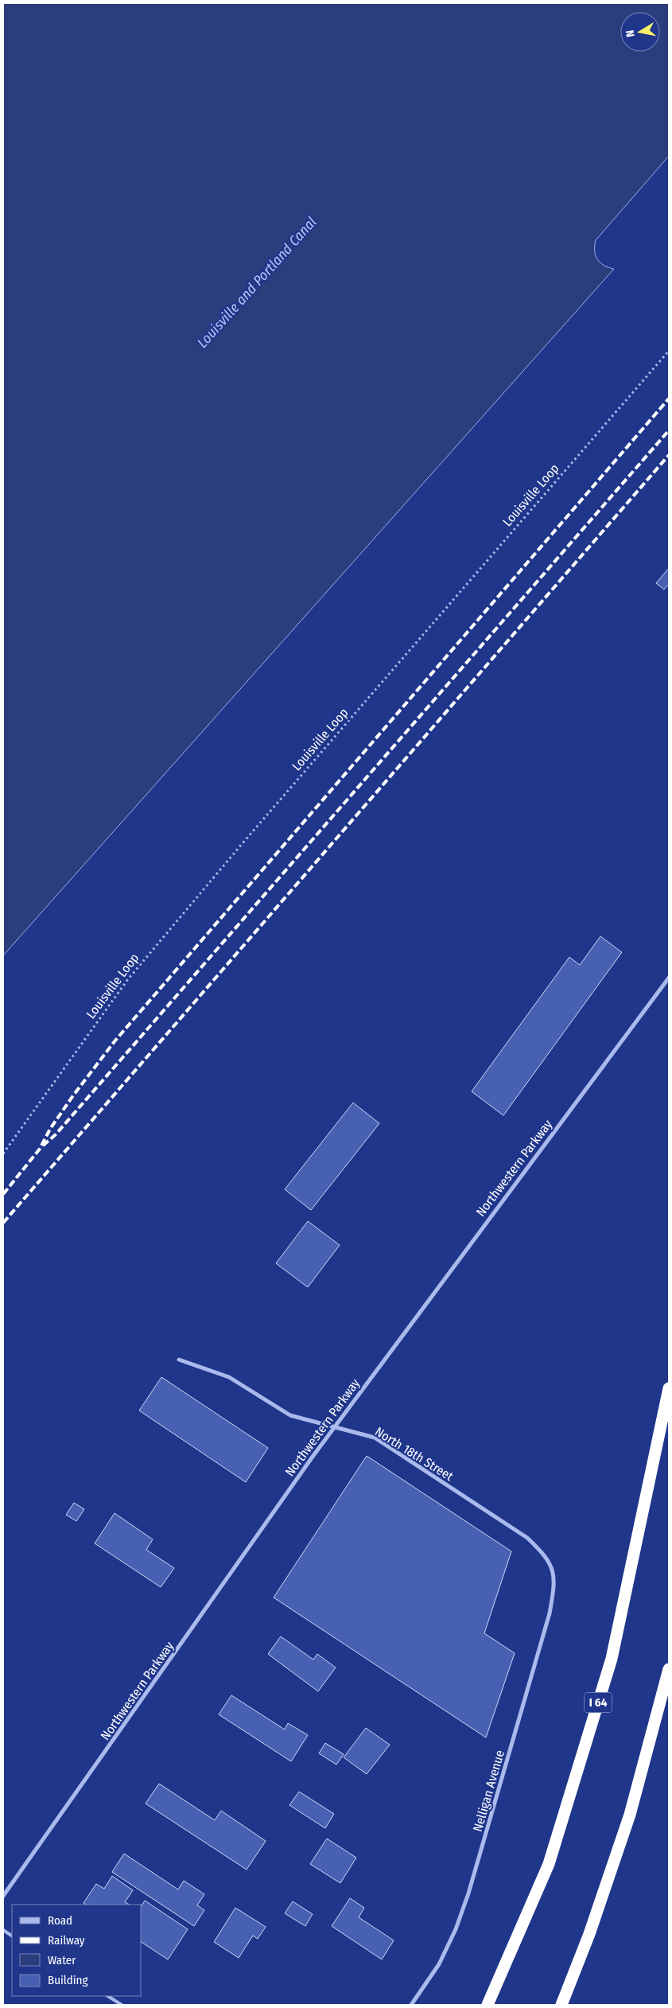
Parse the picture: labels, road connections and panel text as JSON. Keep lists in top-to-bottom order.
{
  "streets": {
    "highway": ["I 64"],
    "street": ["Northwestern Parkway", "North 18th Street", "Nelligan Avenue"],
    "path": ["Louisville Loop"]
  },
  "crossings": [
    ["Northwestern Parkway", "North 18th Street"],
    ["North 18th Street", "Nelligan Avenue"]
  ],
  "water": ["Louisville and Portland Canal"],
  "legend": [
    "Road",
    "Railway",
    "Water",
    "Building"
  ],
  "north": "left"
}
